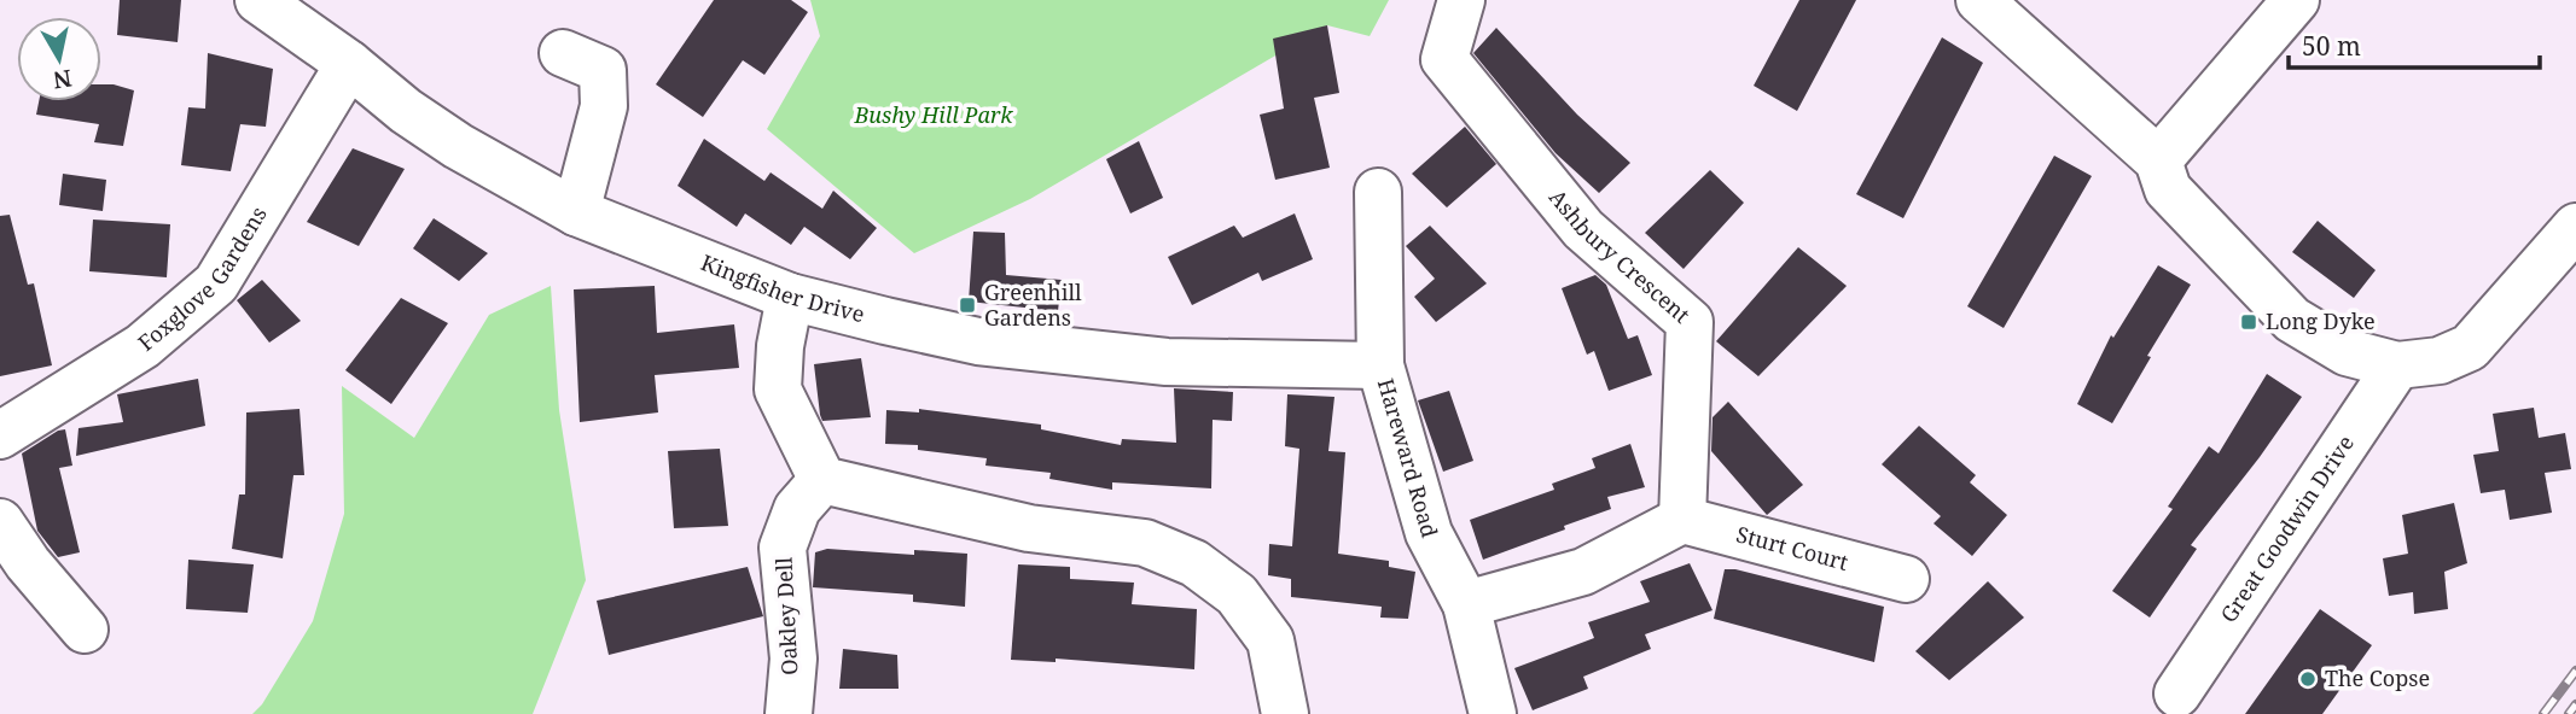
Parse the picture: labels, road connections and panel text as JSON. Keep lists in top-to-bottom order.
{
  "streets": {
    "street": [
      "Ashbury Crescent",
      "Foxglove Gardens",
      "Kingfisher Drive",
      "Hareward Road",
      "Great Goodwin Drive",
      "Sturt Court",
      "Oakley Dell"
    ]
  },
  "crossings": [
    ["Ashbury Crescent", "Sturt Court"],
    ["Foxglove Gardens", "Kingfisher Drive"],
    ["Kingfisher Drive", "Hareward Road"]
  ],
  "parks": ["Bushy Hill Park"],
  "places": {
    "transit": ["Greenhill Gardens", "Long Dyke"],
    "other": ["The Copse"]
  },
  "scale_bar": "50 m",
  "north": "bottom"
}
